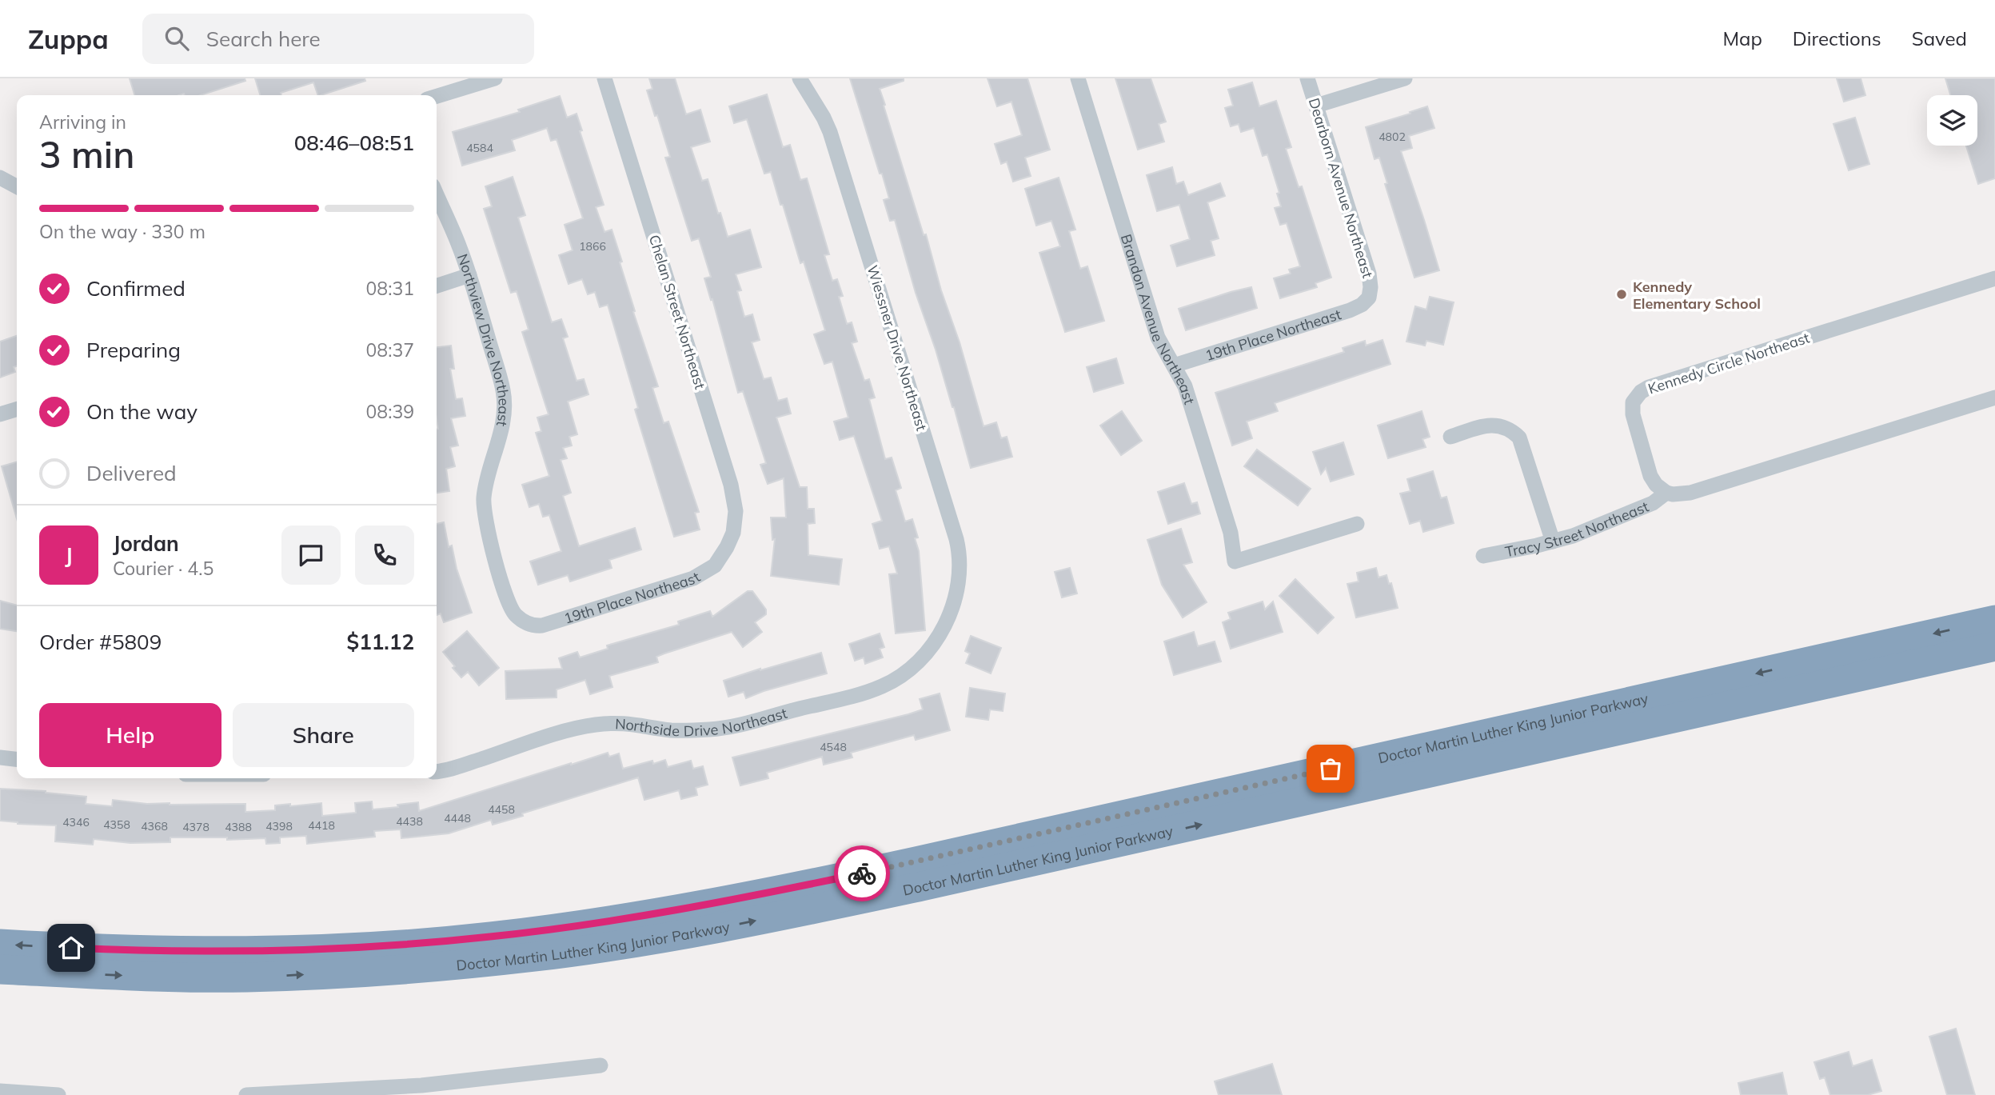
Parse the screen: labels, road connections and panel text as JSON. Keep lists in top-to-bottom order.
{
  "streets": {
    "highway": ["Doctor Martin Luther King Junior Parkway"],
    "street": [
      "Dearborn Avenue Northeast",
      "Chelan Street Northeast",
      "Brandon Avenue Northeast",
      "19th Place Northeast",
      "Northview Drive Northeast",
      "Wiessner Drive Northeast",
      "Kennedy Circle Northeast",
      "Tracy Street Northeast",
      "Northside Drive Northeast"
    ]
  },
  "crossings": [
    ["Dearborn Avenue Northeast", "19th Place Northeast"],
    ["Chelan Street Northeast", "19th Place Northeast"],
    ["Brandon Avenue Northeast", "19th Place Northeast"],
    ["19th Place Northeast", "Northview Drive Northeast"],
    ["Wiessner Drive Northeast", "Northside Drive Northeast"],
    ["Kennedy Circle Northeast", "Tracy Street Northeast"]
  ],
  "places": ["Kennedy Elementary School"],
  "house_numbers": [
    "4802",
    "4584",
    "1866",
    "4548",
    "4458",
    "4448",
    "4438",
    "4346",
    "4358",
    "4418",
    "4368",
    "4398",
    "4378",
    "4388"
  ],
  "page": {
    "header": "Zuppa",
    "search": "Search here",
    "nav": ["Map", "Directions", "Saved"],
    "heading": ["3 min", "Arriving in", "08:46–08:51"],
    "panel": [
      "Jordan",
      "Courier · 4.5",
      "Order #5809",
      "$11.12"
    ],
    "bar": "On the way · 330 m",
    "list": [
      ["Confirmed", "08:31"],
      ["Preparing", "08:37"],
      ["On the way", "08:39"],
      "Delivered"
    ],
    "round": "J",
    "buttons": ["Help", "Share"]
  }
}
